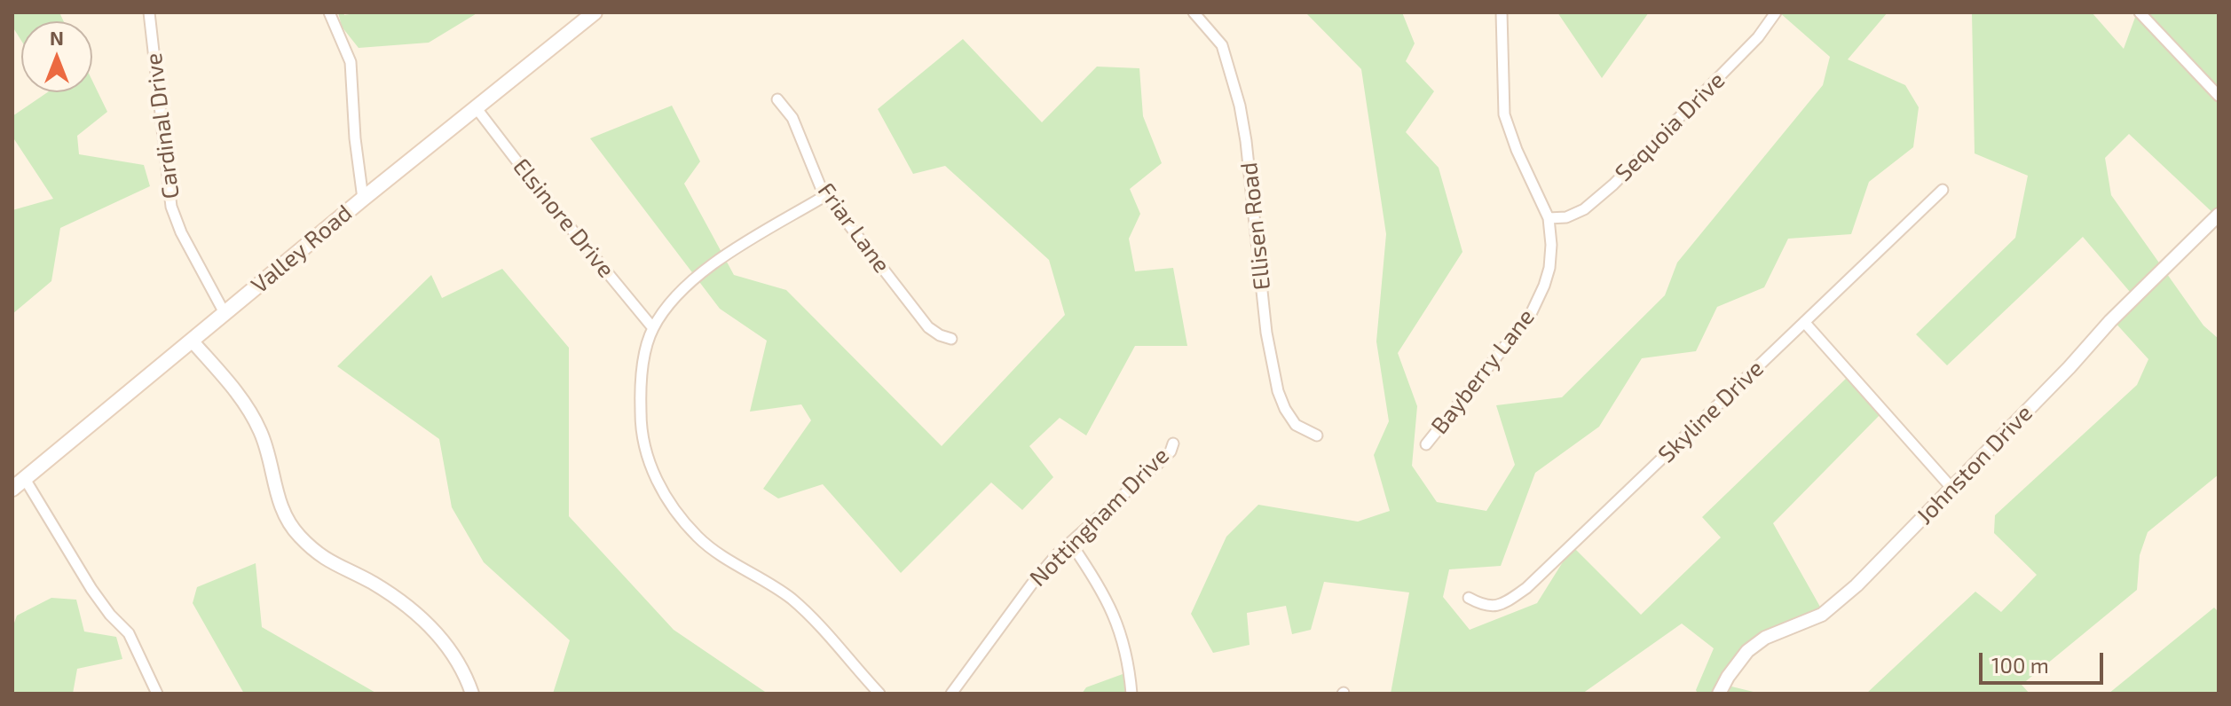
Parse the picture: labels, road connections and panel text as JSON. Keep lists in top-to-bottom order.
{
  "streets": {
    "main road": ["Valley Road"],
    "street": [
      "Cardinal Drive",
      "Sequoia Drive",
      "Elsinore Drive",
      "Ellisen Road",
      "Friar Lane",
      "Bayberry Lane",
      "Skyline Drive",
      "Johnston Drive",
      "Nottingham Drive"
    ]
  },
  "crossings": [
    ["Cardinal Drive", "Valley Road"],
    ["Sequoia Drive", "Bayberry Lane"],
    ["Elsinore Drive", "Valley Road"]
  ],
  "scale_bar": "100 m",
  "north": "top"
}
